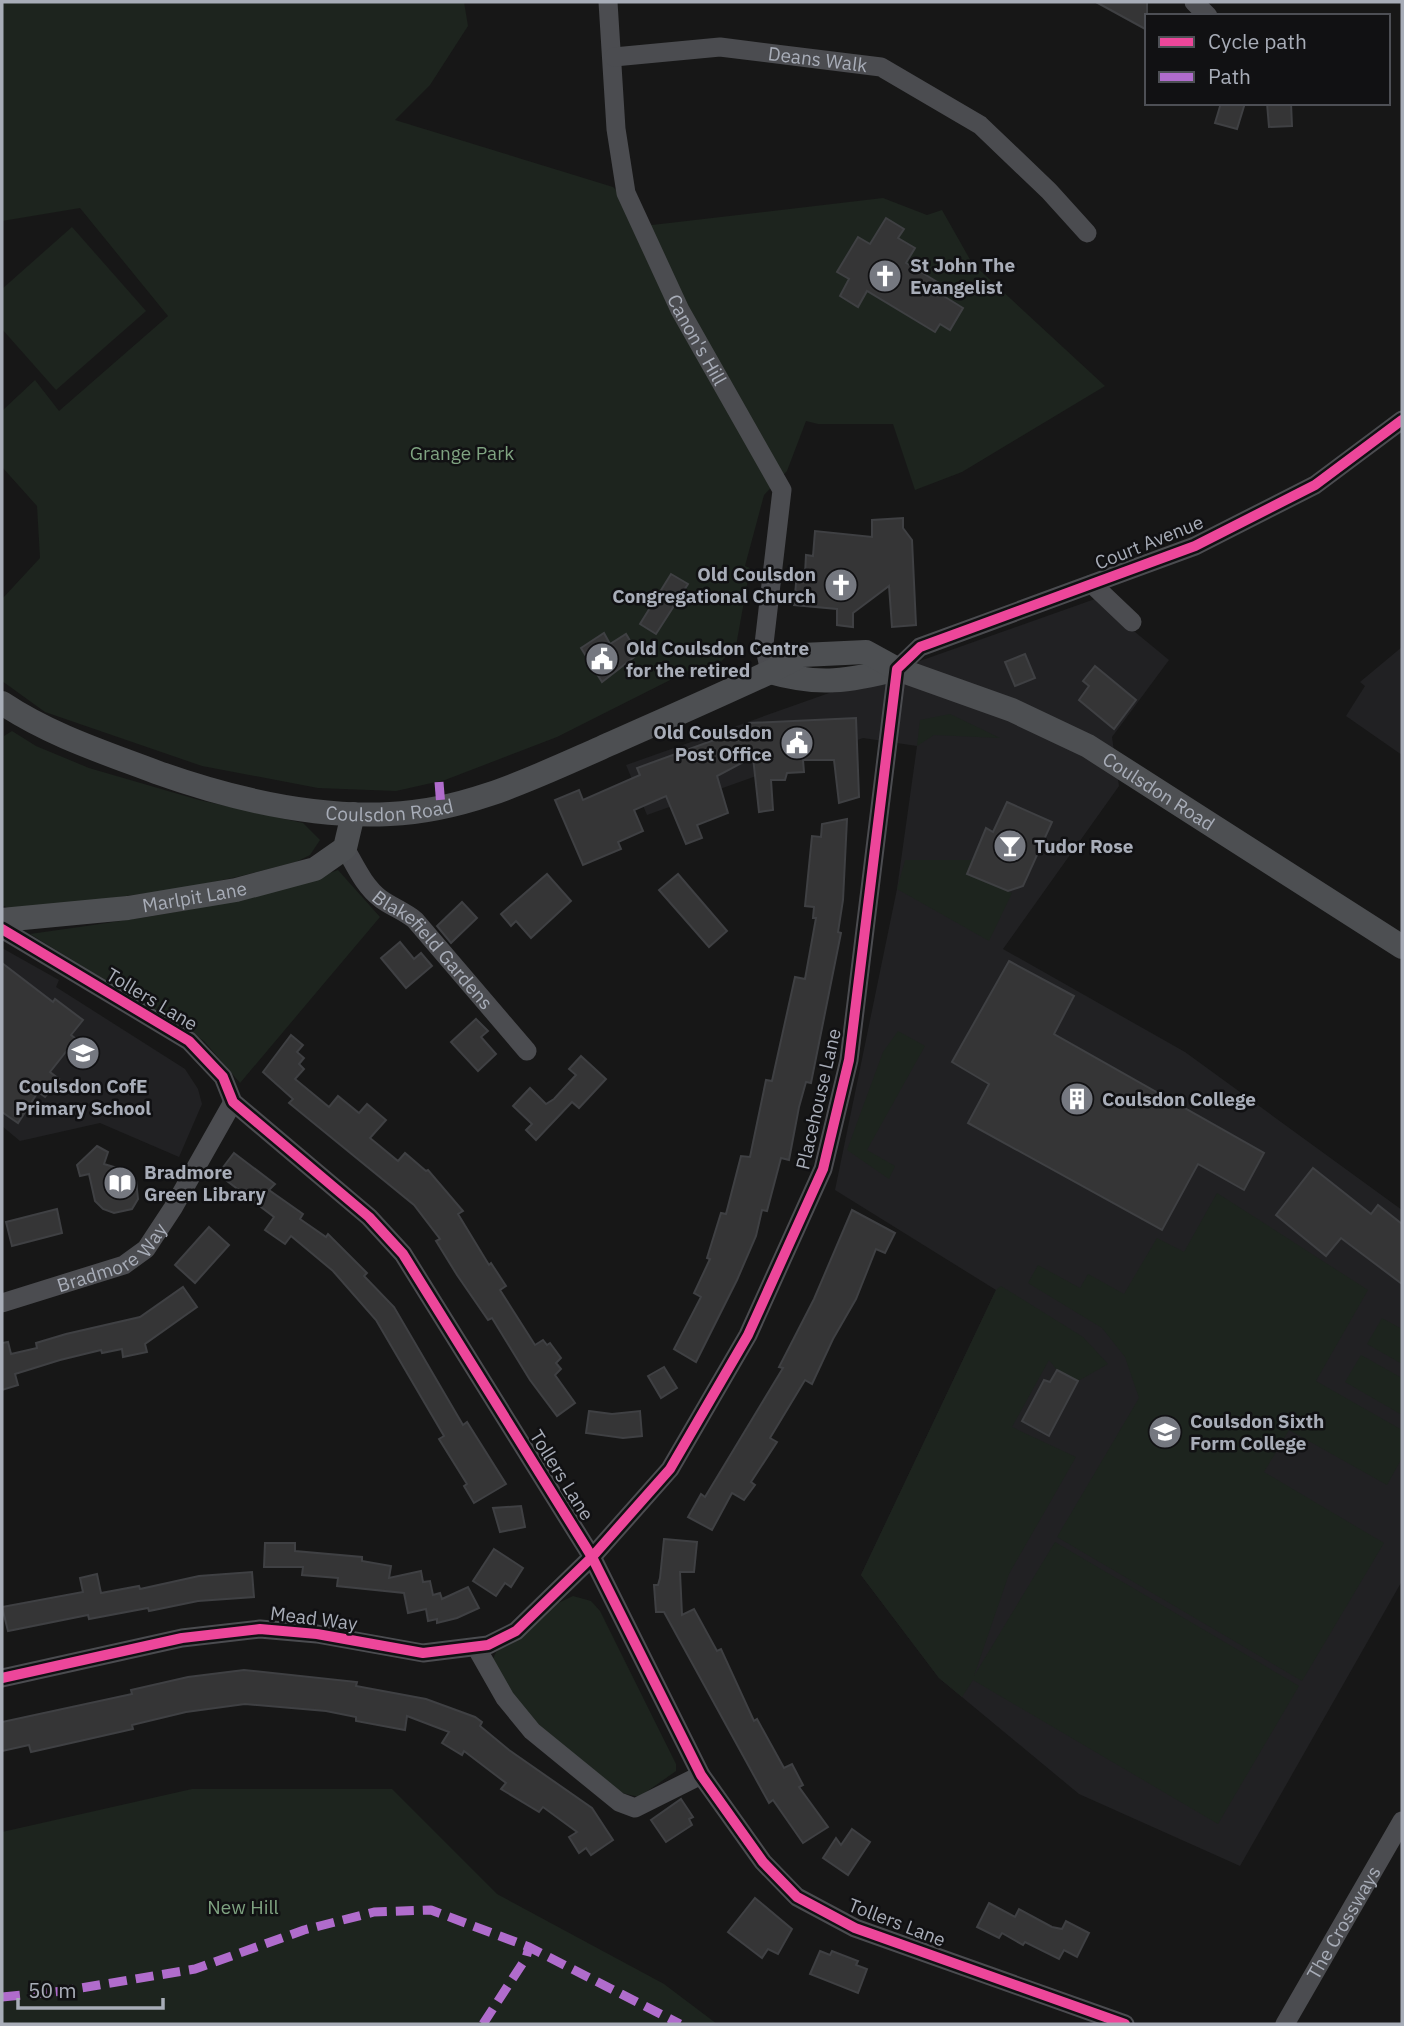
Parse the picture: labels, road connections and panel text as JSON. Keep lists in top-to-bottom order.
{
  "streets": {
    "main road": ["Coulsdon Road", "Marlpit Lane"],
    "street": [
      "Deans Walk",
      "Canon's Hill",
      "Court Avenue",
      "Blakefield Gardens",
      "Tollers Lane",
      "Placehouse Lane",
      "Bradmore Way",
      "Mead Way",
      "The Crossways"
    ]
  },
  "crossings": [
    ["Deans Walk", "Canon's Hill"],
    ["Canon's Hill", "Coulsdon Road"],
    ["Court Avenue", "Coulsdon Road"],
    ["Court Avenue", "Placehouse Lane"],
    ["Coulsdon Road", "Placehouse Lane"],
    ["Marlpit Lane", "Blakefield Gardens"],
    ["Tollers Lane", "Placehouse Lane"],
    ["Tollers Lane", "Bradmore Way"],
    ["Tollers Lane", "Mead Way"],
    ["Placehouse Lane", "Mead Way"]
  ],
  "parks": ["Grange Park", "New Hill"],
  "places": {
    "church": ["St John The Evangelist", "Old Coulsdon Congregational Church"],
    "public building": ["Old Coulsdon Centre for the retired", "Old Coulsdon Post Office"],
    "bar": ["Tudor Rose"],
    "school or university": ["Coulsdon CofE Primary School", "Coulsdon Sixth Form College"],
    "building": ["Coulsdon College"],
    "library": ["Bradmore Green Library"]
  },
  "legend": ["Cycle path", "Path"],
  "scale_bar": "50 m"
}
